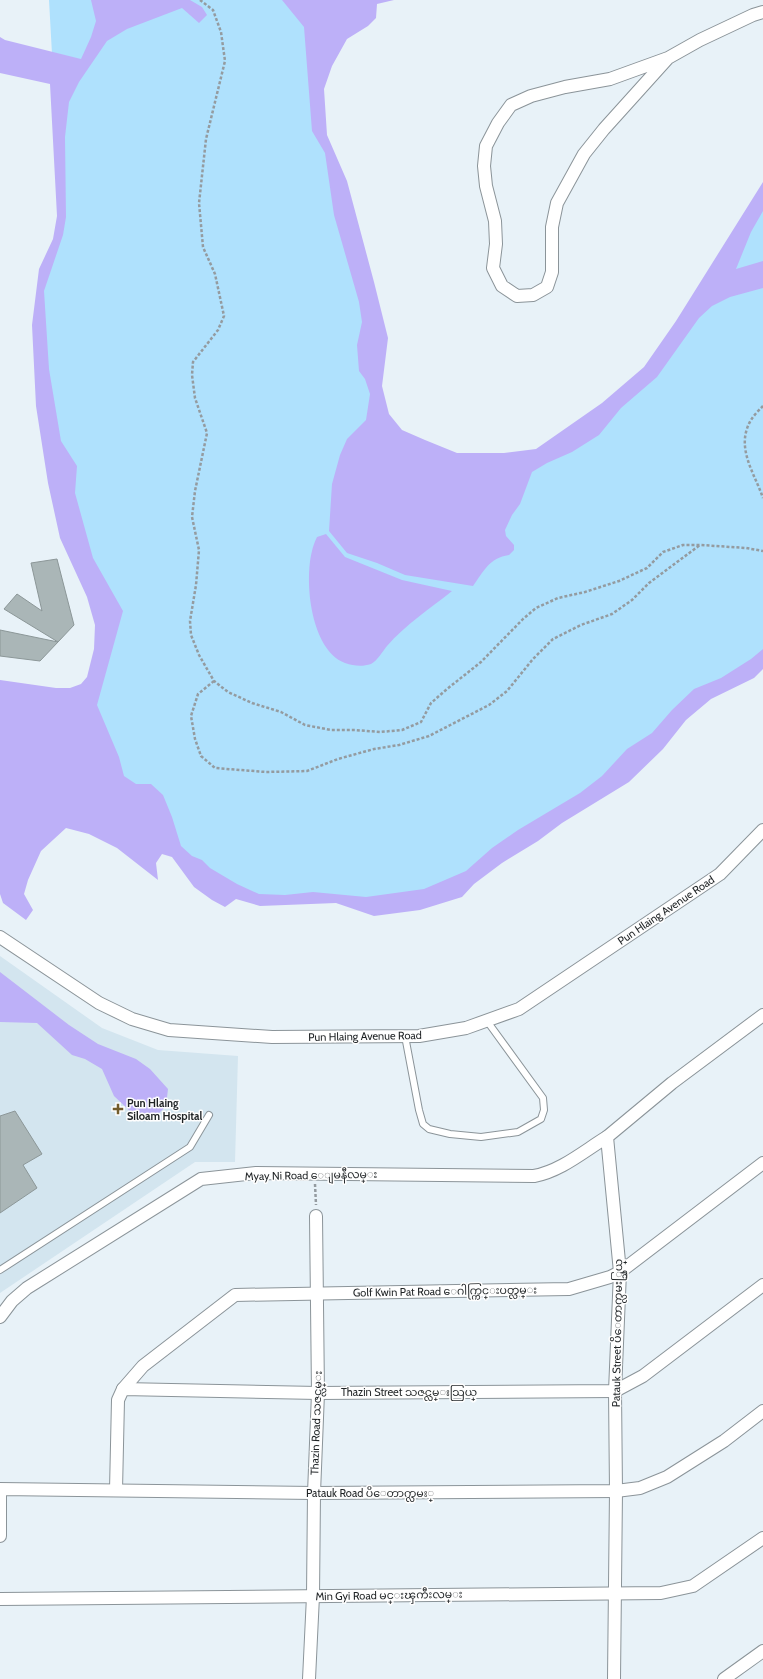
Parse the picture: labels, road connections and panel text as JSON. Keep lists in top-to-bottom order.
{
  "streets": {
    "street": [
      "Pun Hlaing Avenue Road",
      "Myay Ni Road ေျမနီလမ္း",
      "Golf Kwin Pat Road ေဂါက္ကြင္းပတ္လမ္း",
      "Patauk Street ပိေတာက္လမး္သြယ္",
      "Thazin Street သဇင္လမ္းသြယ္",
      "Thazin Road သဇင္လမ္း",
      "Patauk Road ပိေတာက္လမး္",
      "Min Gyi Road မင္းၾကီးလမ္း"
    ]
  },
  "crossings": [
    ["Myay Ni Road ေျမနီလမ္း", "Patauk Street ပိေတာက္လမး္သြယ္"],
    ["Golf Kwin Pat Road ေဂါက္ကြင္းပတ္လမ္း", "Patauk Street ပိေတာက္လမး္သြယ္"],
    ["Golf Kwin Pat Road ေဂါက္ကြင္းပတ္လမ္း", "Thazin Street သဇင္လမ္းသြယ္"],
    ["Golf Kwin Pat Road ေဂါက္ကြင္းပတ္လမ္း", "Thazin Road သဇင္လမ္း"],
    ["Patauk Street ပိေတာက္လမး္သြယ္", "Thazin Street သဇင္လမ္းသြယ္"],
    ["Patauk Street ပိေတာက္လမး္သြယ္", "Patauk Road ပိေတာက္လမး္"],
    ["Patauk Street ပိေတာက္လမး္သြယ္", "Min Gyi Road မင္းၾကီးလမ္း"],
    ["Thazin Street သဇင္လမ္းသြယ္", "Thazin Road သဇင္လမ္း"],
    ["Thazin Road သဇင္လမ္း", "Patauk Road ပိေတာက္လမး္"],
    ["Thazin Road သဇင္လမ္း", "Min Gyi Road မင္းၾကီးလမ္း"]
  ],
  "places": {
    "health": ["Pun Hlaing Siloam Hospital"]
  }
}
